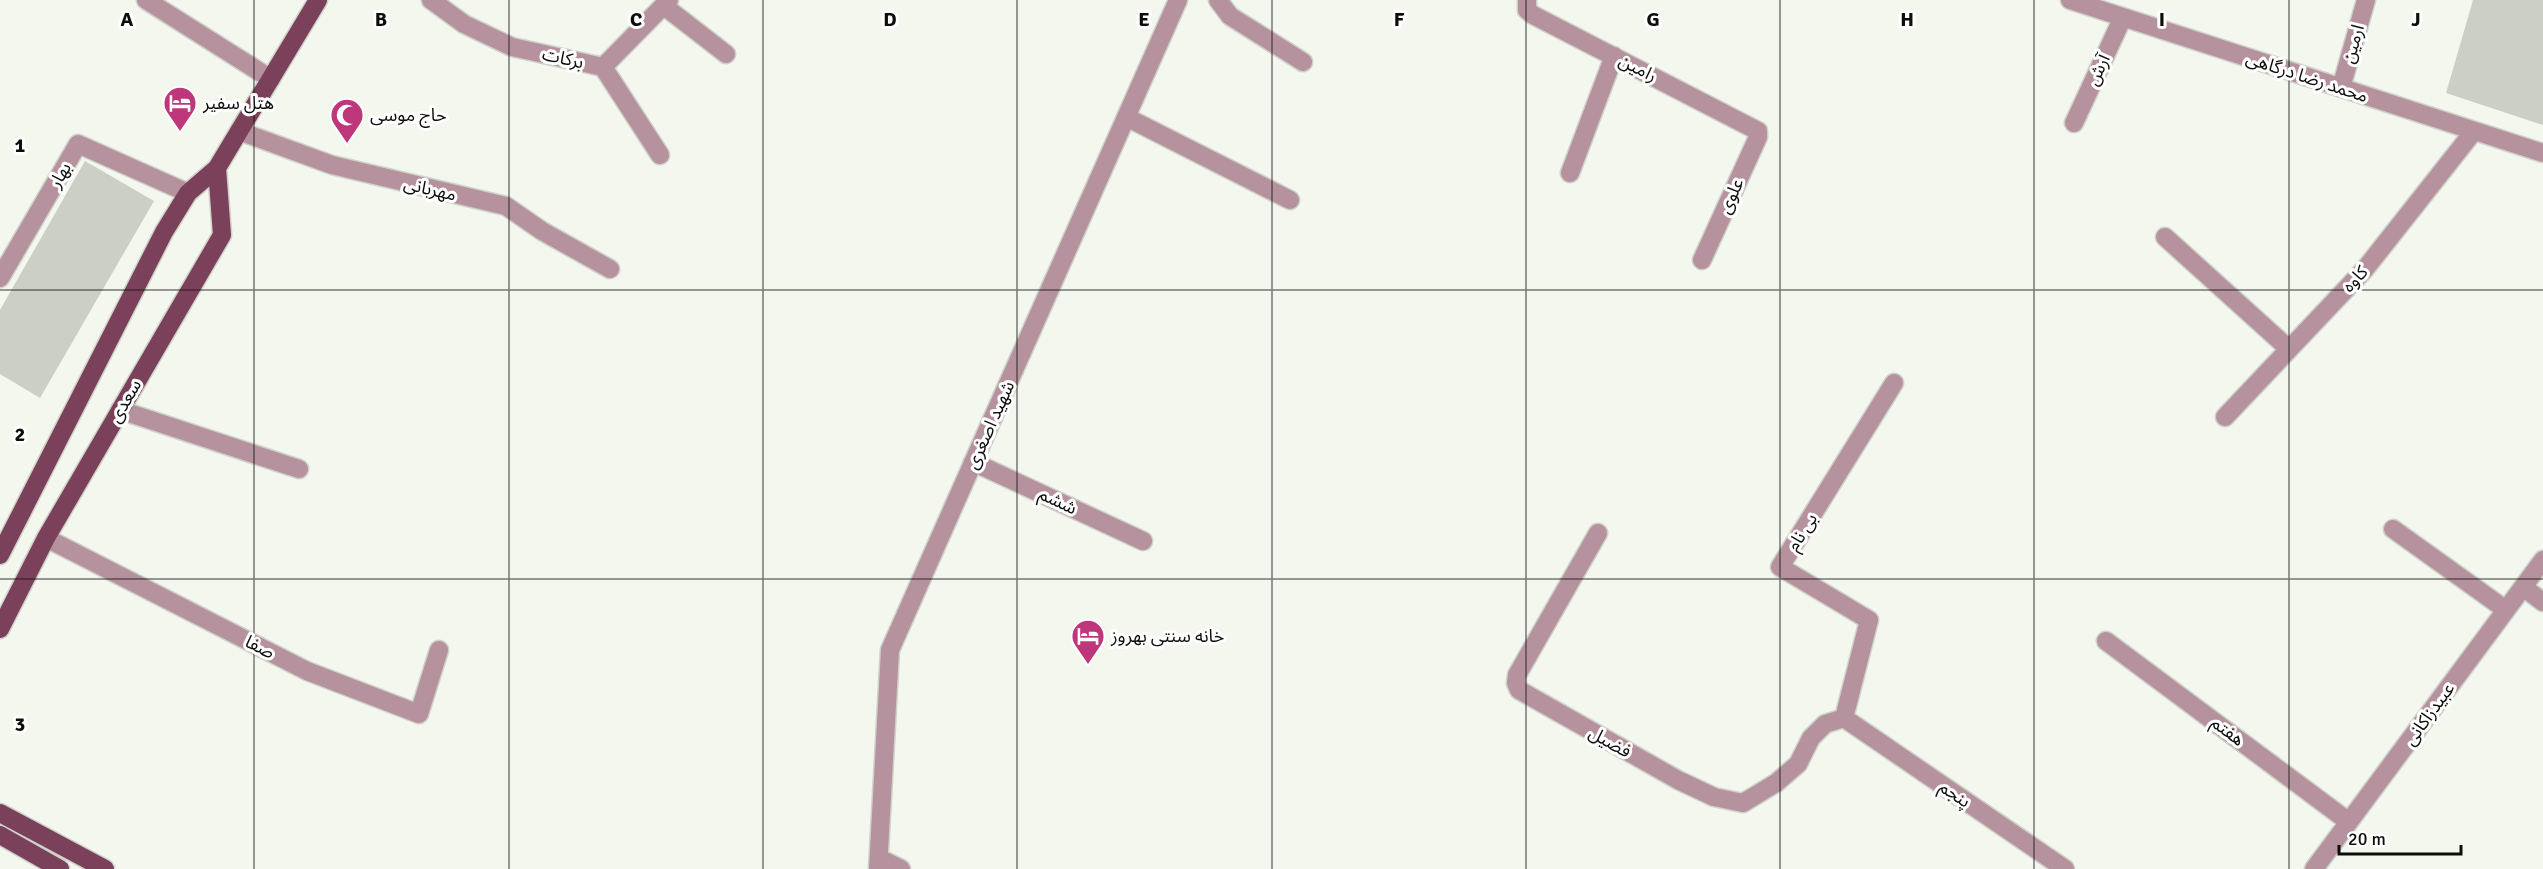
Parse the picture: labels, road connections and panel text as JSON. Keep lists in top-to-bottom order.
{
  "streets": {
    "main road": ["سعدی"],
    "street": [
      "ارمین",
      "برکات",
      "رامین",
      "آرش",
      "محمد رضا درگاهی",
      "بهار",
      "مهربانی",
      "علوی",
      "کاوه",
      "شهید اصغری",
      "ششم",
      "بی نام",
      "صفا",
      "عبیدزاکانی",
      "هفتم",
      "فضیل",
      "پنجم"
    ]
  },
  "crossings": [
    ["ارمین", "محمد رضا درگاهی"],
    ["رامین", "علوی"],
    ["آرش", "محمد رضا درگاهی"],
    ["محمد رضا درگاهی", "کاوه"],
    ["سعدی", "صفا"],
    ["شهید اصغری", "ششم"],
    ["بی نام", "فضیل"],
    ["بی نام", "پنجم"],
    ["عبیدزاکانی", "هفتم"],
    ["فضیل", "پنجم"]
  ],
  "places": {
    "hotel": ["هتل سفیر", "خانه سنتی بهروز"],
    "mosque": ["حاج موسی"]
  },
  "scale_bar": "20 m",
  "grid": {
    "columns": [
      "A",
      "B",
      "C",
      "D",
      "E",
      "F",
      "G",
      "H",
      "I",
      "J"
    ],
    "rows": ["1", "2", "3"]
  }
}
